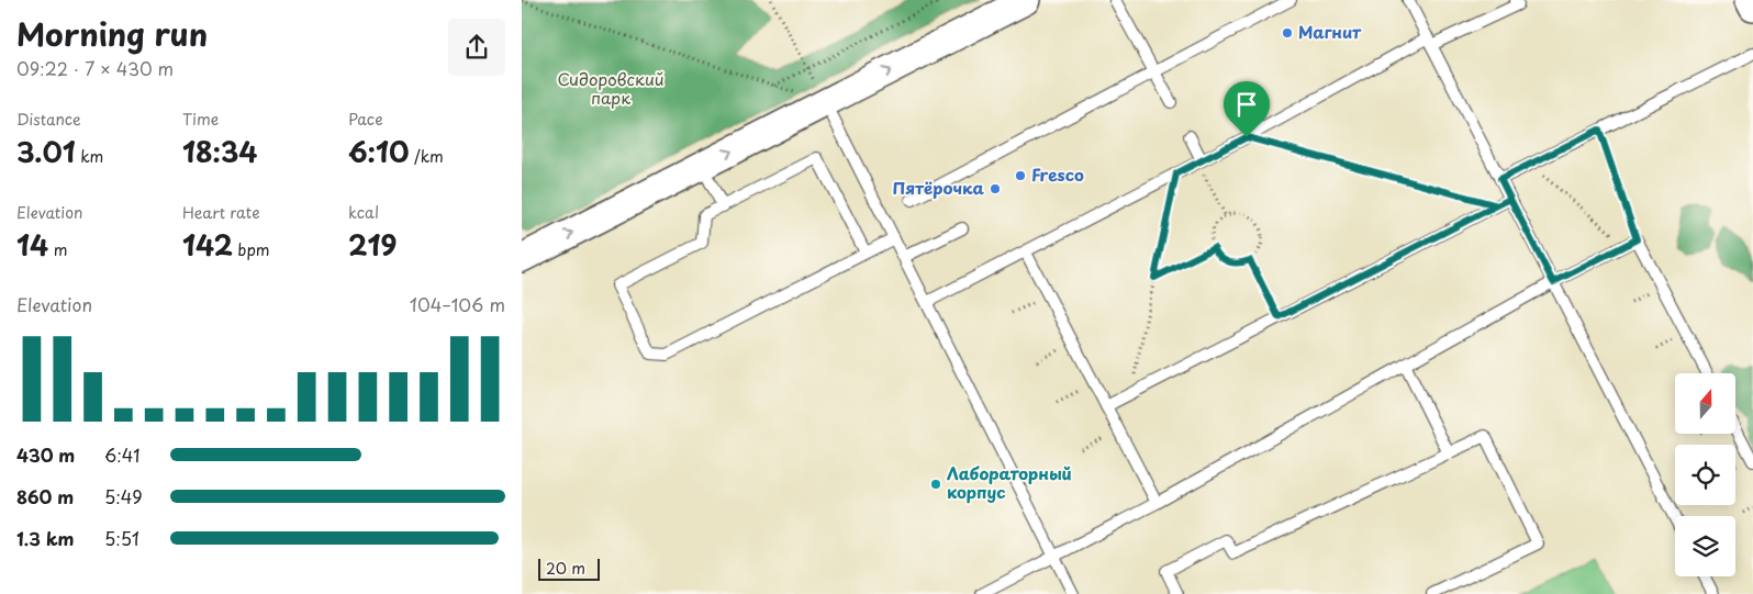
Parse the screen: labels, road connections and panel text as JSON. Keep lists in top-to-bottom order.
{
  "parks": ["Сидоровский парк"],
  "places": [
    "Магнит",
    "Fresco",
    "Пятёрочка",
    "Лабораторный корпус"
  ],
  "scale_bar": "20 m",
  "north": "top",
  "page": {
    "heading": ["Morning run", "09:22 · 7 × 430 m"],
    "stats": [
      ["Distance", "3.01 km"],
      ["Time", "18:34"],
      ["Pace", "6:10 /km"],
      ["Elevation", "14 m"],
      ["Heart rate", "142 bpm"],
      ["kcal", "219"]
    ],
    "chart": ["Elevation", "104–106 m"],
    "list": [
      {
        "name": "430 m",
        "note": "6:41"
      },
      {
        "name": "860 m",
        "note": "5:49"
      },
      {
        "name": "1.3 km",
        "note": "5:51"
      }
    ],
    "scale": "20 m"
  }
}
